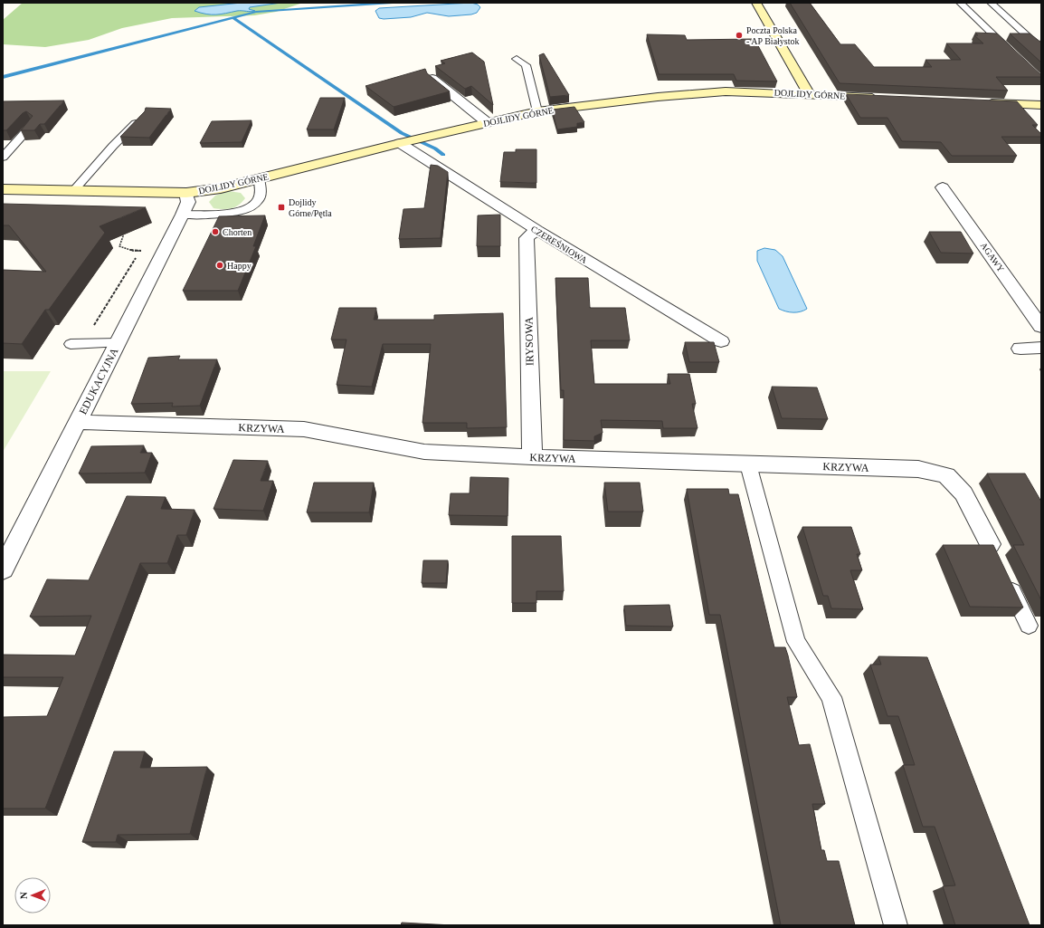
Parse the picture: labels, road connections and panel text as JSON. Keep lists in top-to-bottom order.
{
  "streets": {
    "street": [
      "DOJLIDY GÓRNE",
      "CZEREŚNIOWA",
      "AGAWY",
      "IRYSOWA",
      "EDUKACYJNA",
      "KRZYWA"
    ]
  },
  "crossings": [
    ["DOJLIDY GÓRNE", "CZEREŚNIOWA"],
    ["DOJLIDY GÓRNE", "EDUKACYJNA"],
    ["CZEREŚNIOWA", "IRYSOWA"],
    ["IRYSOWA", "KRZYWA"],
    ["EDUKACYJNA", "KRZYWA"]
  ],
  "places": {
    "other": ["Poczta Polska - AP Białystok", "Chorten", "Happy"],
    "transit": ["Dojlidy Górne/Pętla"]
  },
  "north": "left"
}
